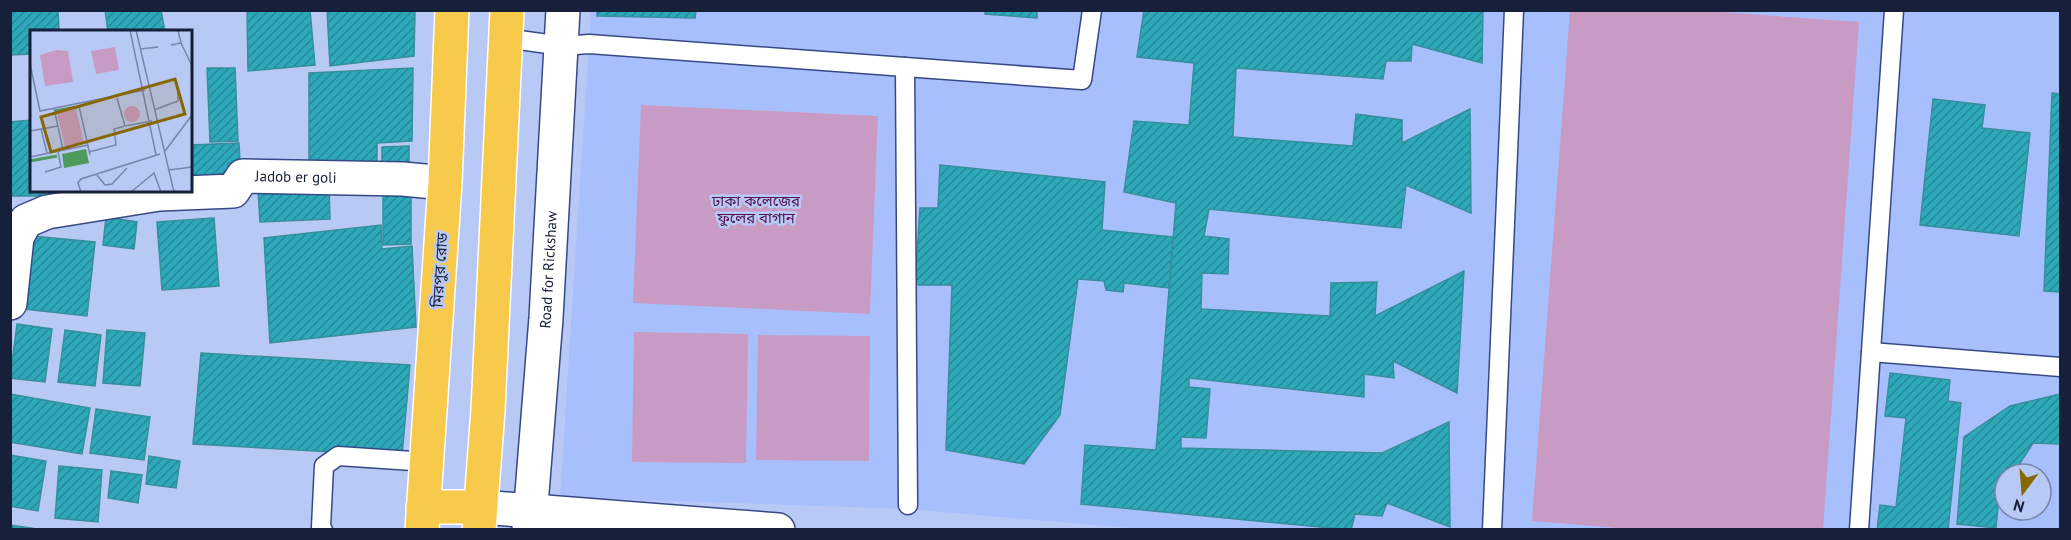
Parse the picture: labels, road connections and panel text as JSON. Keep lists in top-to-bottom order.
{
  "streets": {
    "highway": ["মিরপুর রোড"],
    "street": ["Jadob er goli", "Road for Rickshaw"]
  },
  "crossings": [
    ["Jadob er goli", "মিরপুর রোড"]
  ],
  "parks": ["ঢাকা কলেজের ফুলের বাগান"],
  "north": "bottom"
}
